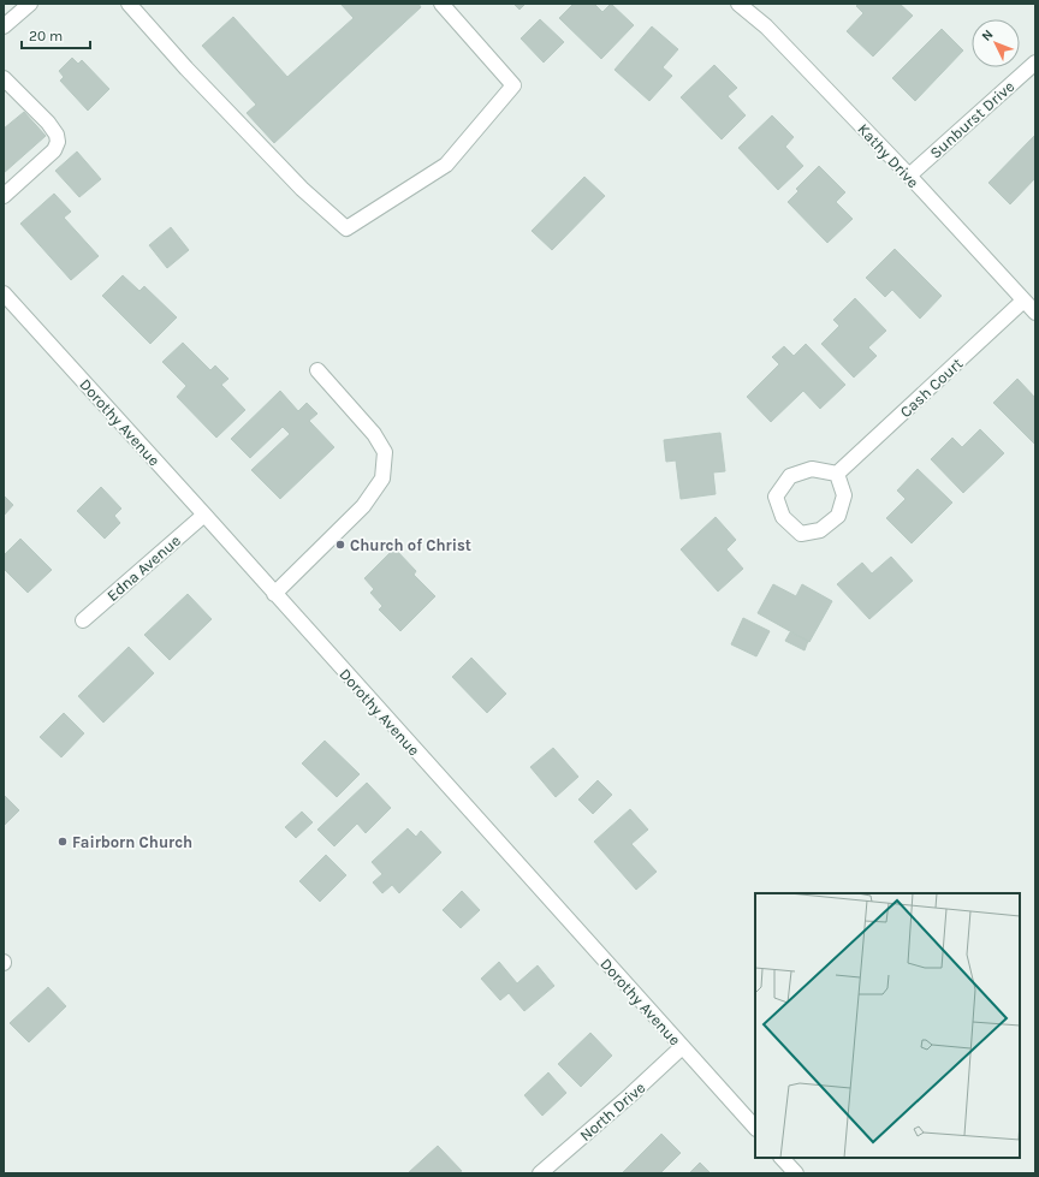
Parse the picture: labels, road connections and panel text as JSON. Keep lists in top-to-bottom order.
{
  "streets": {
    "street": [
      "Sunburst Drive",
      "Kathy Drive",
      "Cash Court",
      "Dorothy Avenue",
      "Edna Avenue",
      "North Drive"
    ]
  },
  "crossings": [
    ["Sunburst Drive", "Kathy Drive"],
    ["Kathy Drive", "Cash Court"],
    ["Dorothy Avenue", "Edna Avenue"],
    ["Dorothy Avenue", "North Drive"]
  ],
  "places": ["Church of Christ", "Fairborn Church"],
  "scale_bar": "20 m",
  "north": "top left"
}
